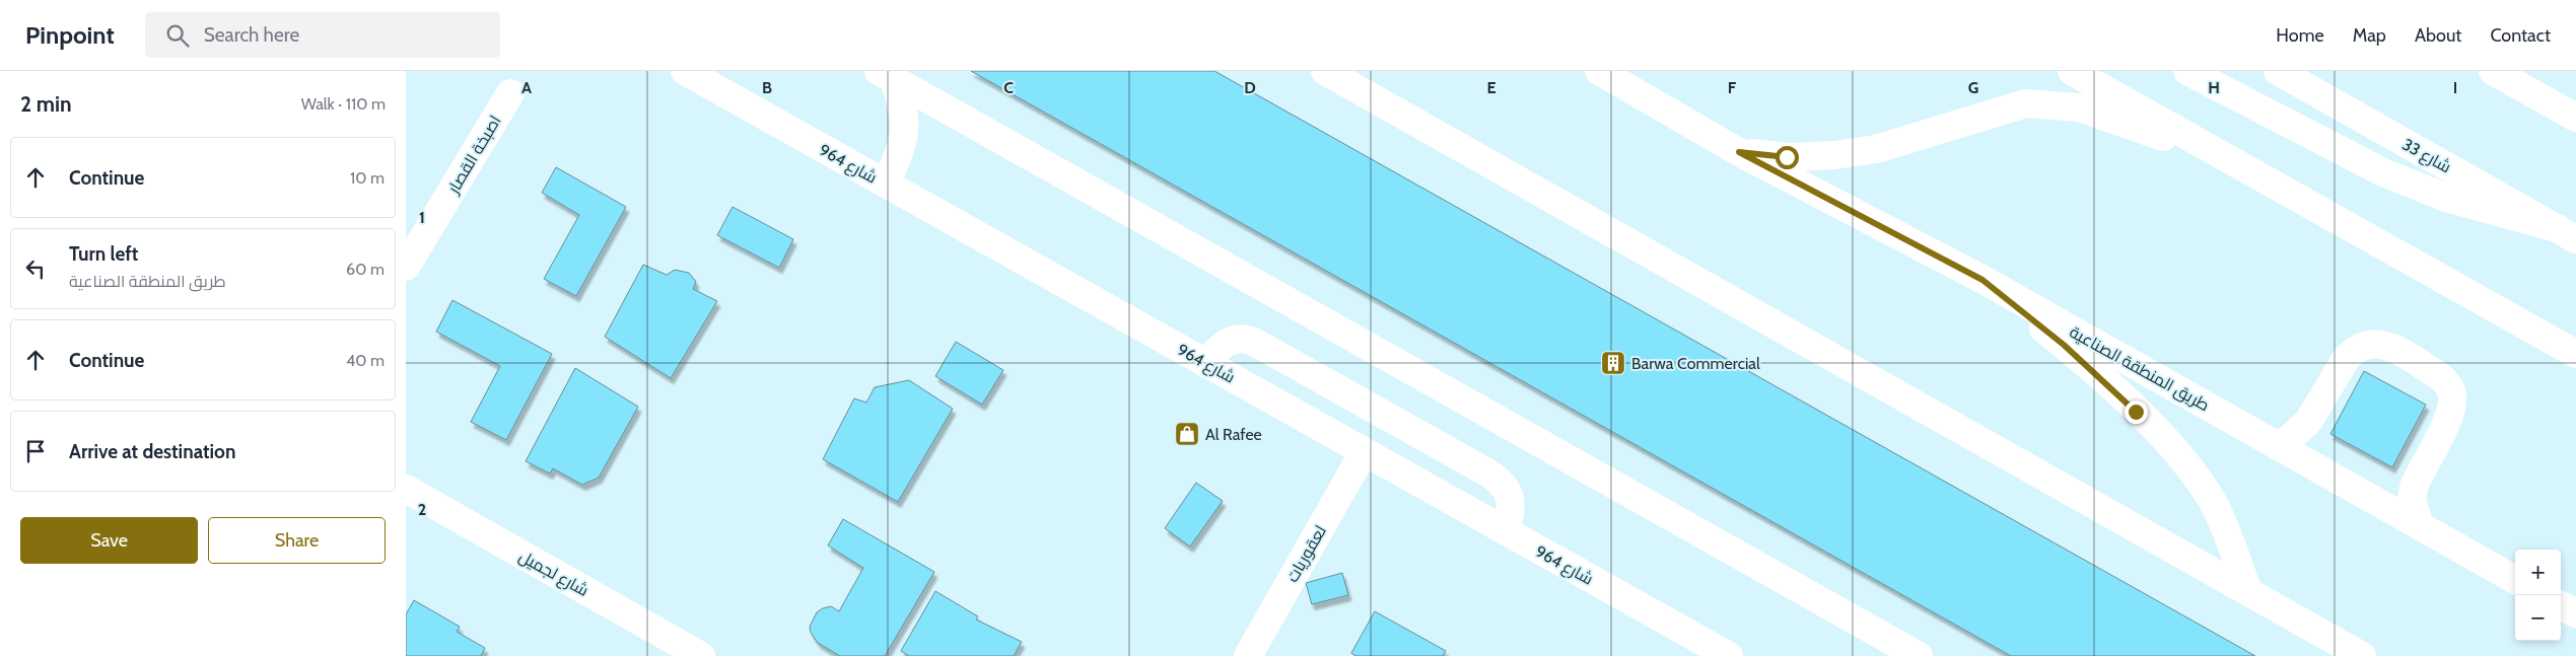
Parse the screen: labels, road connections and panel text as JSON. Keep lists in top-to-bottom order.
{
  "streets": {
    "main road": [
      "اصبخة القصار",
      "شارع 33",
      "شارع 964",
      "طريق المنطقة الصناعية",
      "لعقوريات",
      "شارع لجميل"
    ]
  },
  "crossings": [
    ["شارع 964", "لعقوريات"]
  ],
  "places": {
    "building": ["Barwa Commercial"],
    "shop": ["Al Rafee"]
  },
  "page": {
    "header": "Pinpoint",
    "search": "Search here",
    "nav": [
      "Home",
      "Map",
      "About",
      "Contact"
    ],
    "heading": ["2 min", "Walk · 110 m"],
    "list": [
      ["Continue", "10 m"],
      ["Turn left", "طريق المنطقة الصناعية", "60 m"],
      ["Continue", "40 m"],
      "Arrive at destination"
    ],
    "buttons": ["Save", "Share"],
    "map_buttons": ["+", "−"]
  },
  "grid": {
    "columns": [
      "A",
      "B",
      "C",
      "D",
      "E",
      "F",
      "G",
      "H",
      "I"
    ],
    "rows": ["1", "2"]
  }
}
